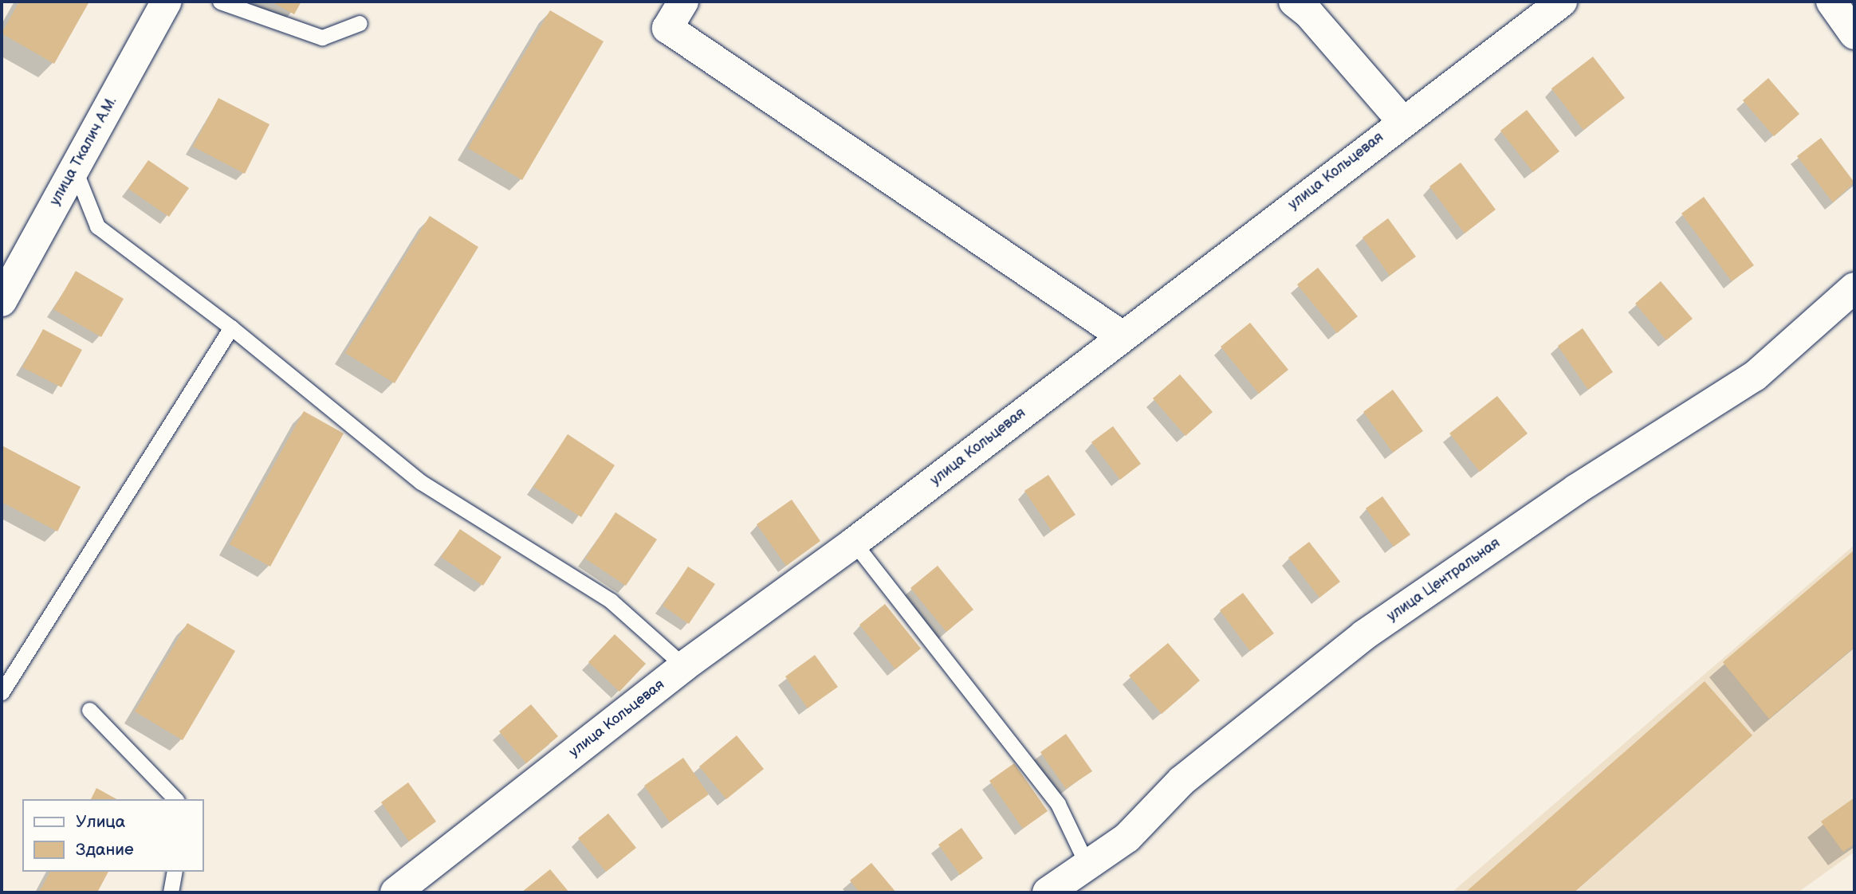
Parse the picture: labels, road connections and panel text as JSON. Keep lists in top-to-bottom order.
{
  "streets": {
    "street": ["улица Ткалич А.М.", "улица Кольцевая", "улица Центральная"]
  },
  "legend": ["Улица", "Здание"]
}
